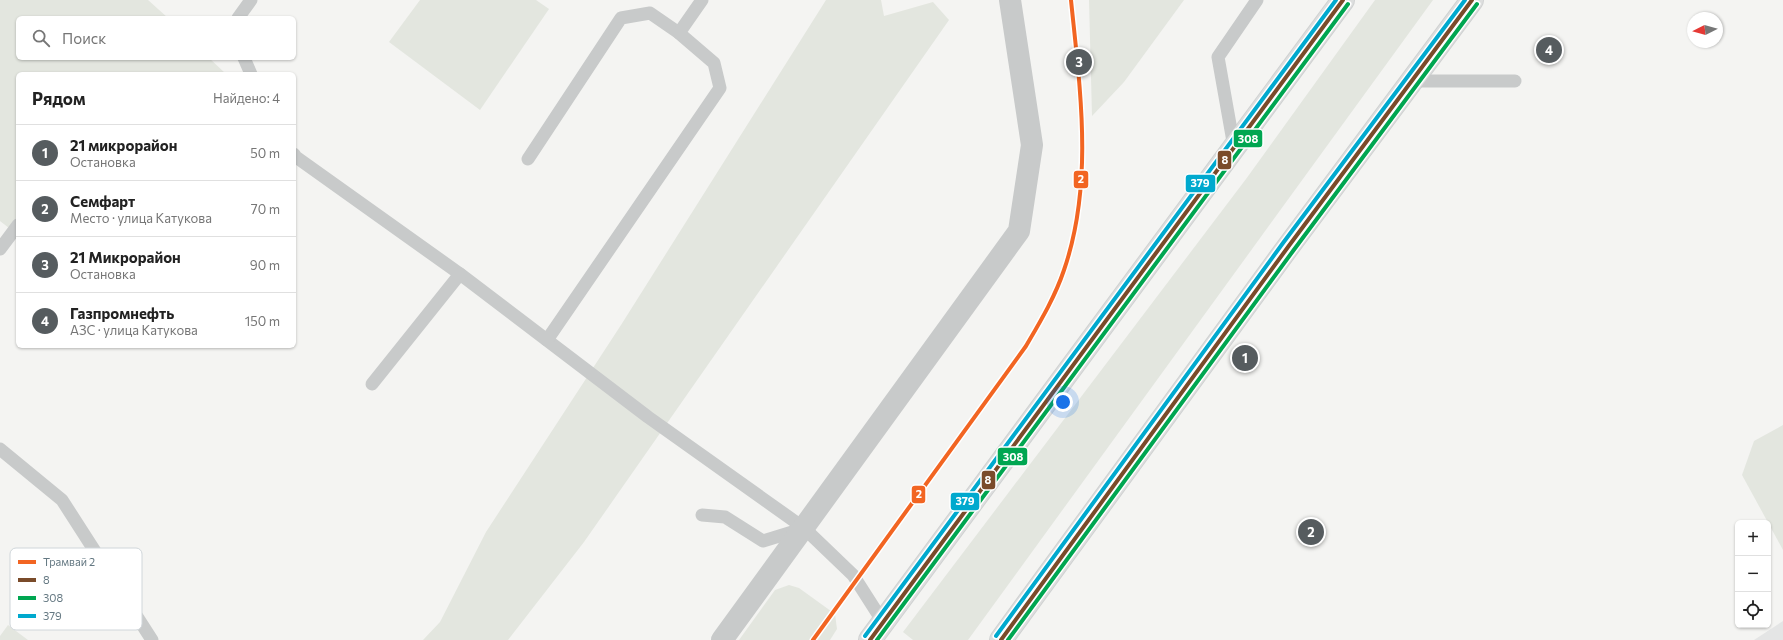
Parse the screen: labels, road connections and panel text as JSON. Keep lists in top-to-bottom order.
{
  "lines": [
    "tram line 2",
    "transit line 8",
    "transit line 379",
    "transit line 308"
  ],
  "legend": [
    "Трамвай 2",
    "8",
    "308",
    "379"
  ],
  "north": "left",
  "page": {
    "search": "Поиск",
    "pins": [
      "4",
      "3",
      "1",
      "2"
    ],
    "heading": ["Рядом", "Найдено: 4"],
    "list": [
      {
        "mark": "1",
        "name": "21 микрорайон",
        "note": "Остановка",
        "value": "50 m"
      },
      {
        "mark": "2",
        "name": "Семфарт",
        "note": "Место · улица Катукова",
        "value": "70 m"
      },
      {
        "mark": "3",
        "name": "21 Микрорайон",
        "note": "Остановка",
        "value": "90 m"
      },
      {
        "mark": "4",
        "name": "Газпромнефть",
        "note": "АЗС · улица Катукова",
        "value": "150 m"
      }
    ],
    "map_buttons": ["+", "−"]
  }
}
